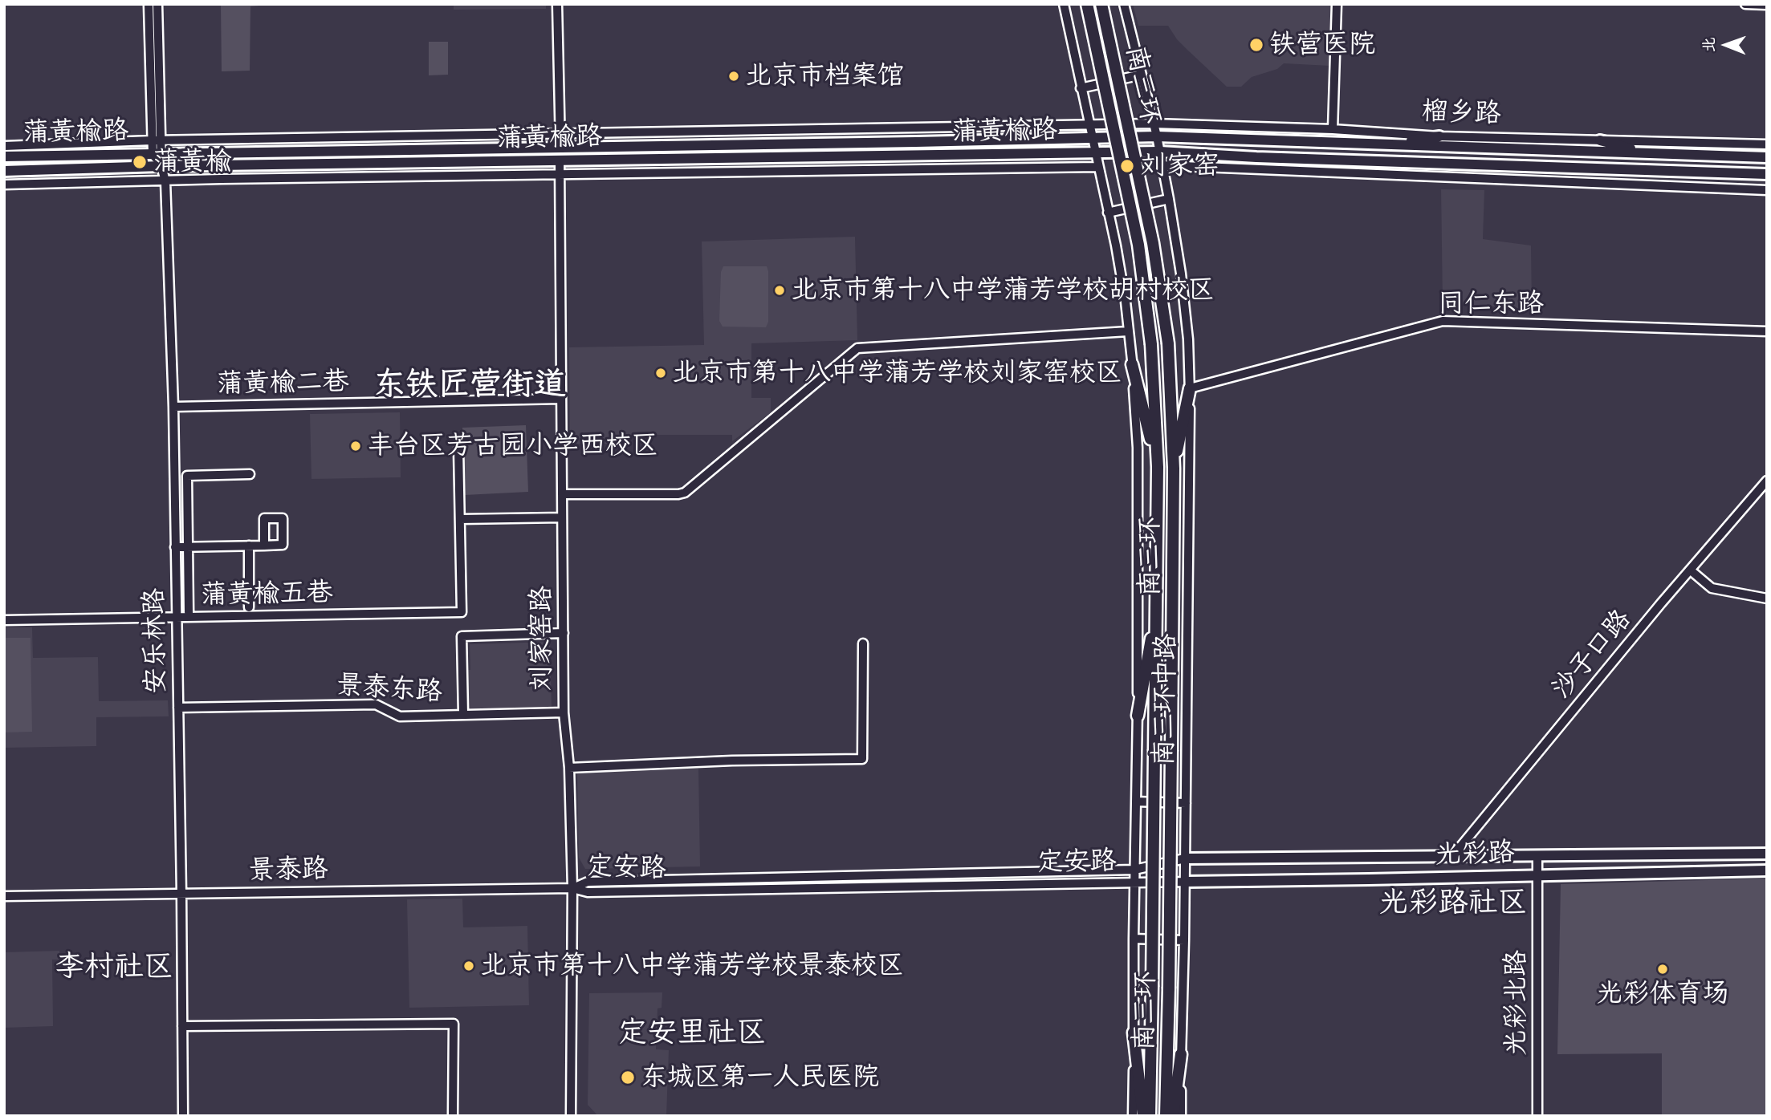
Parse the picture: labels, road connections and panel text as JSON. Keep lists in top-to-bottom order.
{
  "streets": {
    "highway": ["南三环"],
    "main road": ["榴乡路", "蒲黄榆路", "光彩路"],
    "street": [
      "同仁东路",
      "蒲黄榆二巷",
      "蒲黄榆五巷",
      "刘家窑路",
      "安乐林路",
      "沙子口路",
      "景泰东路",
      "南三环中路",
      "定安路",
      "景泰路",
      "光彩北路"
    ]
  },
  "crossings": [
    ["榴乡路", "蒲黄榆路"],
    ["榴乡路", "安乐林路"],
    ["榴乡路", "南三环中路"],
    ["蒲黄榆路", "刘家窑路"],
    ["蒲黄榆路", "安乐林路"],
    ["蒲黄榆路", "南三环中路"],
    ["同仁东路", "南三环中路"],
    ["蒲黄榆二巷", "刘家窑路"],
    ["蒲黄榆二巷", "安乐林路"],
    ["蒲黄榆五巷", "安乐林路"],
    ["刘家窑路", "景泰东路"],
    ["刘家窑路", "定安路"],
    ["刘家窑路", "景泰路"],
    ["安乐林路", "景泰东路"],
    ["安乐林路", "景泰路"],
    ["沙子口路", "光彩路"],
    ["南三环中路", "光彩路"],
    ["南三环中路", "定安路"],
    ["光彩路", "定安路"],
    ["光彩路", "光彩北路"],
    ["定安路", "景泰路"]
  ],
  "districts": [
    "东铁匠营街道",
    "光彩路社区",
    "李村社区",
    "定安里社区"
  ],
  "places": [
    "铁营医院",
    "北京市档案馆",
    "蒲黄榆",
    "刘家窑",
    "北京市第十八中学蒲芳学校胡村校区",
    "北京市第十八中学蒲芳学校刘家窑校区",
    "丰台区芳古园小学西校区",
    "北京市第十八中学蒲芳学校景泰校区",
    "光彩体育场",
    "东城区第一人民医院"
  ],
  "north": "left"
}
